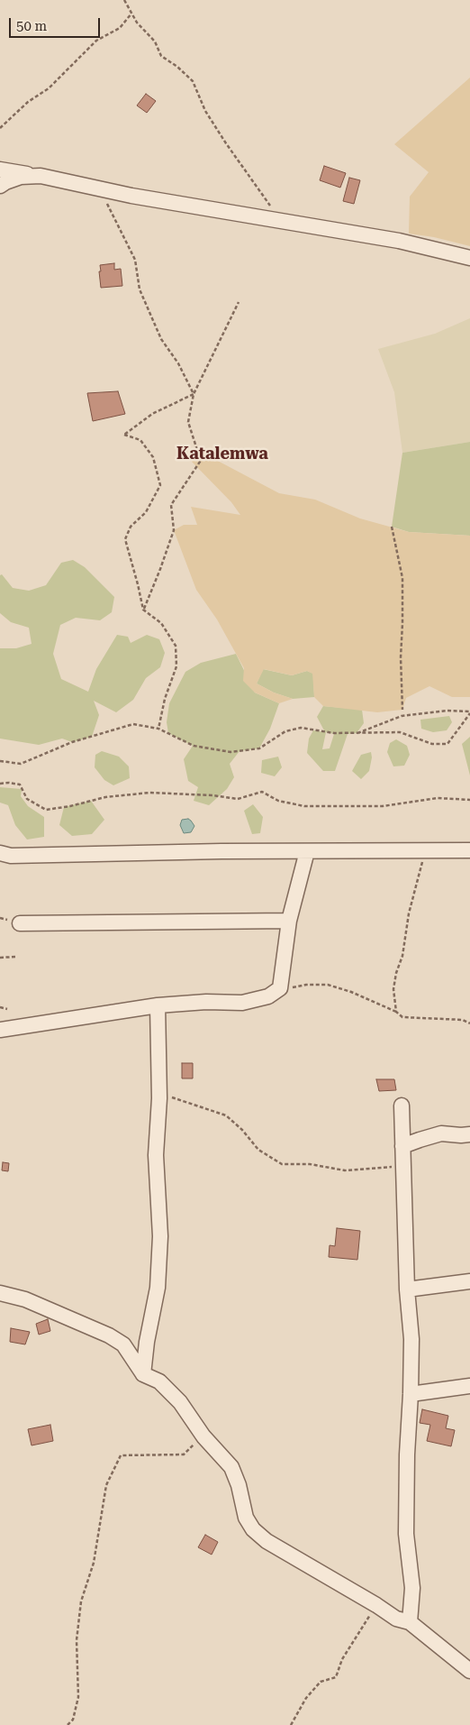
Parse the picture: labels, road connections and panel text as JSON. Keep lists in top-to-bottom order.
{
  "districts": ["Katalemwa"],
  "scale_bar": "50 m"
}
